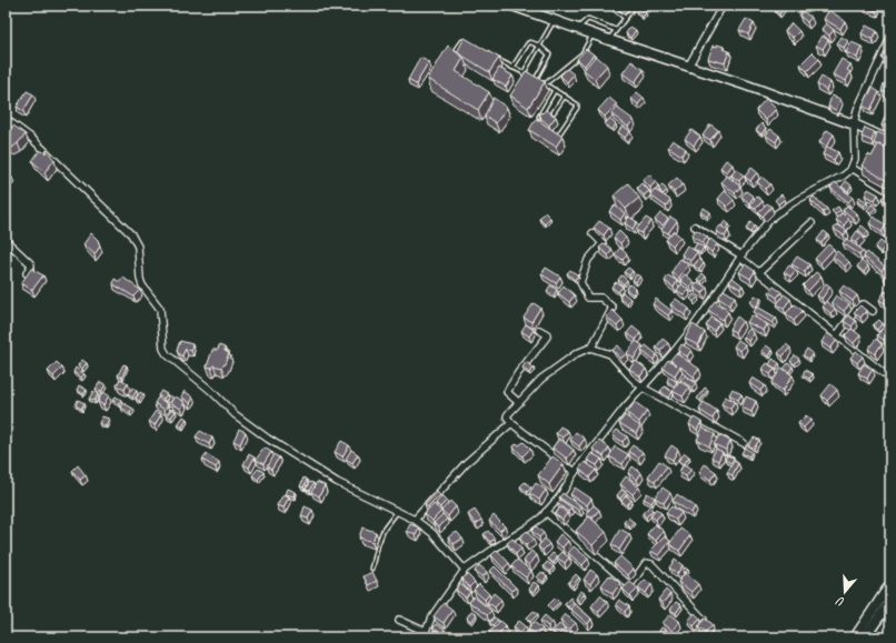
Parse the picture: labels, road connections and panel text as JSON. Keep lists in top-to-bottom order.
{
  "north": "bottom"
}
